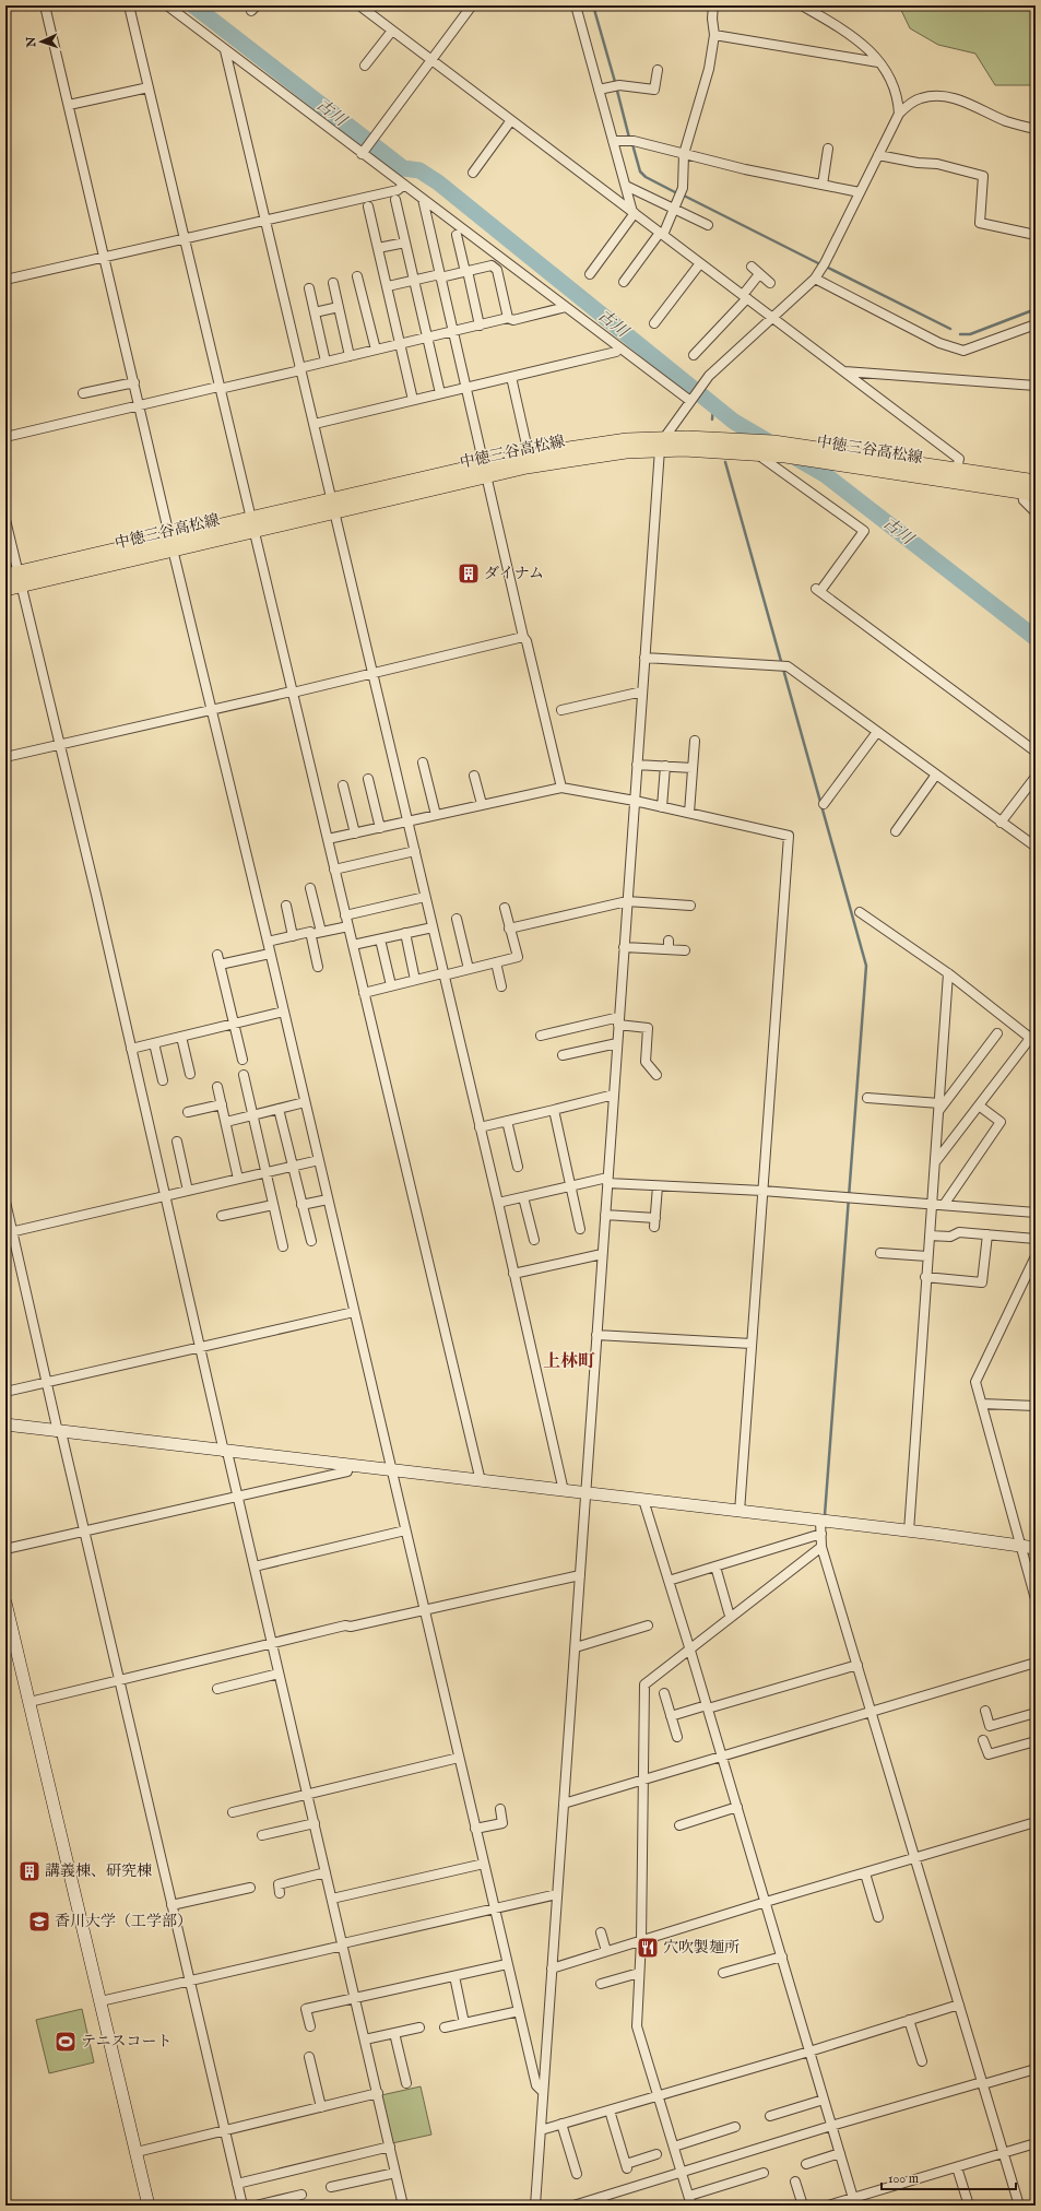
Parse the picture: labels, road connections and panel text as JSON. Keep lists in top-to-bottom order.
{
  "streets": {
    "main road": ["中徳三谷高松線"]
  },
  "districts": ["上林町"],
  "water": ["古川"],
  "places": {
    "building": ["ダイナム", "講義棟、研究棟"],
    "school or university": ["香川大学（工学部）"],
    "restaurant": ["穴吹製麺所"],
    "sports": ["テニスコート"]
  },
  "scale_bar": "100 m",
  "north": "left"
}
